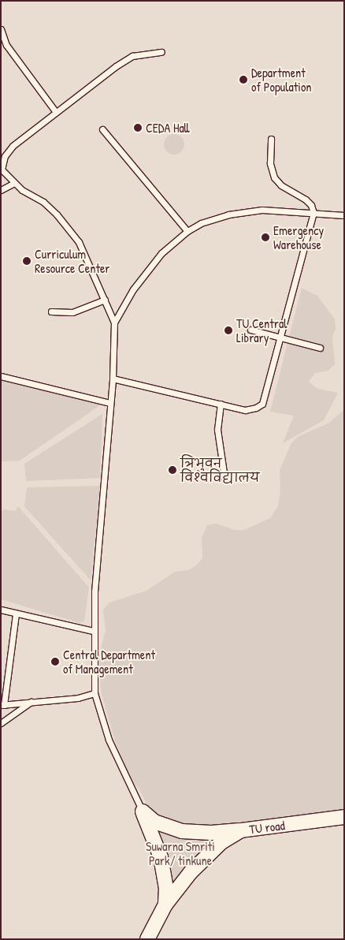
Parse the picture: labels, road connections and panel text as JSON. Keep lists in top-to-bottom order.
{
  "streets": {
    "street": ["TU road"]
  },
  "parks": ["Suwarna Smriti Park/ tinkune"],
  "places": [
    "Department of Population",
    "CEDA Hall",
    "Emergency Warehouse",
    "Curriculum Resource Center",
    "TU Central Library",
    "त्रिभुवन विश्वविद्यालय",
    "Central Department of Management"
  ]
}
